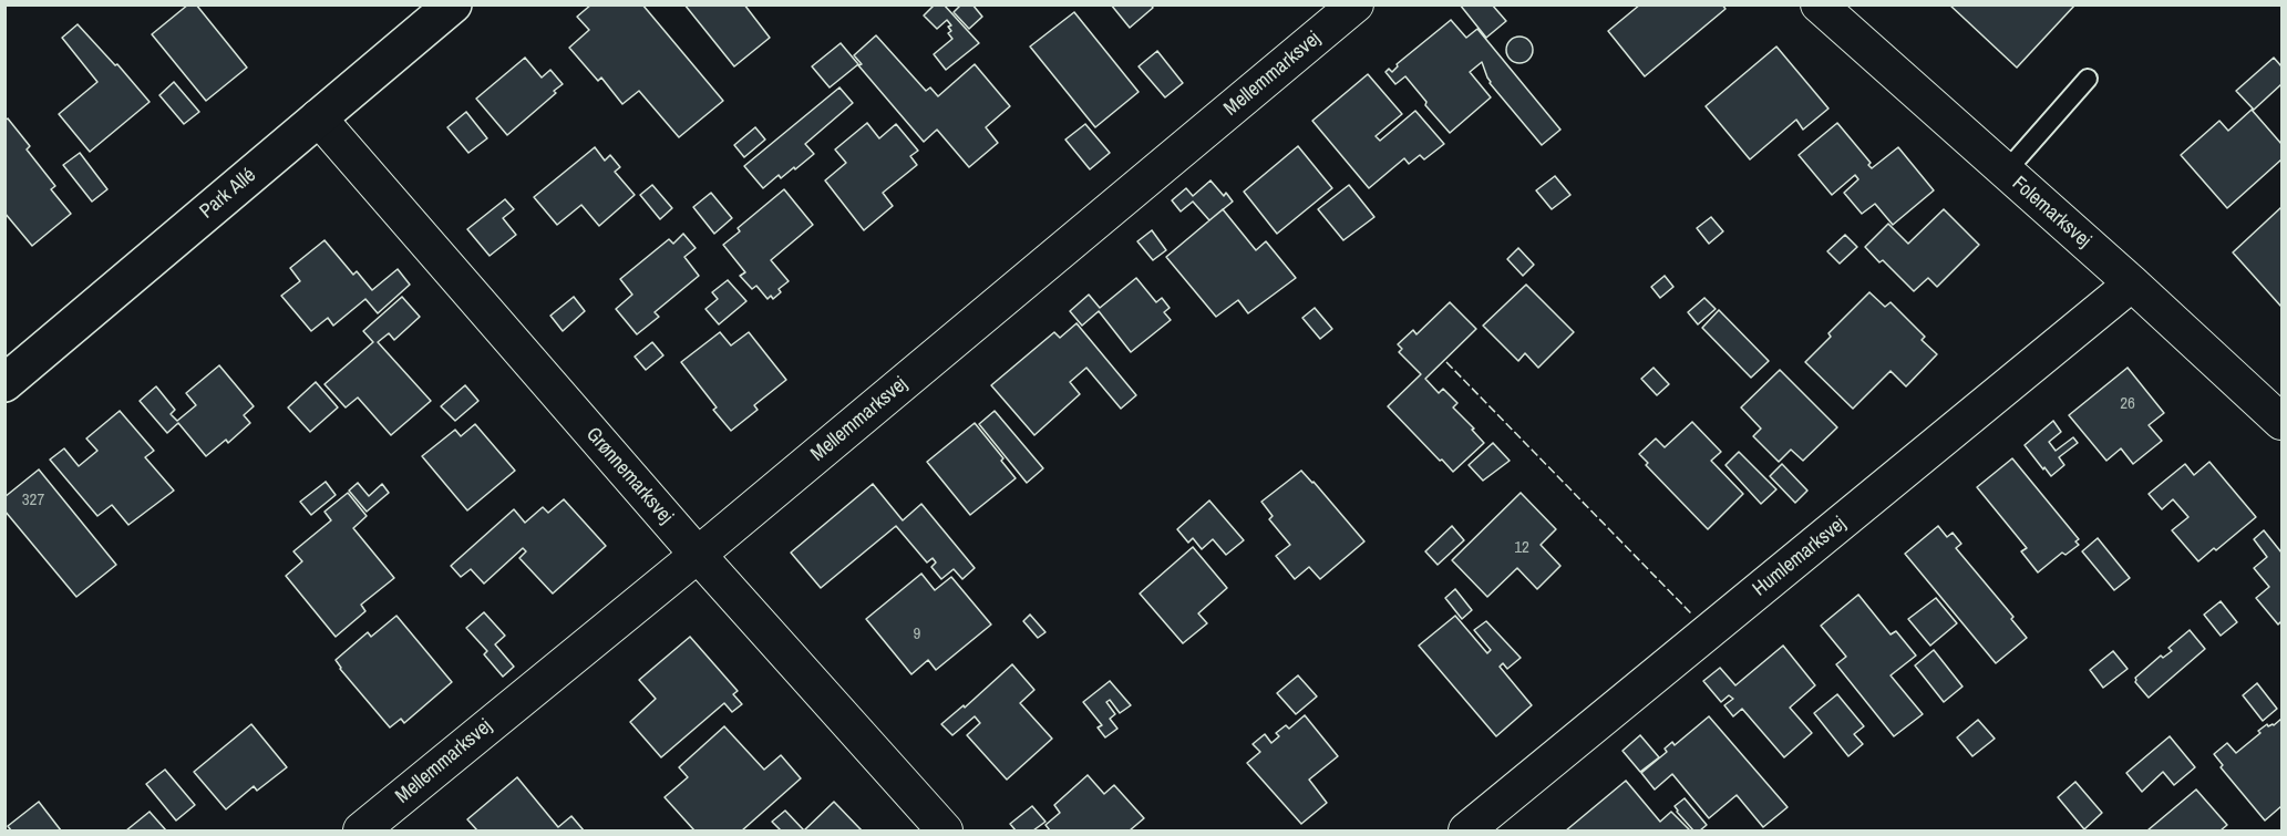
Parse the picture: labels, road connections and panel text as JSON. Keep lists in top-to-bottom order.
{
  "streets": {
    "street": [
      "Mellemmarksvej",
      "Park Allé",
      "Folemarksvej",
      "Grønnemarksvej",
      "Humlemarksvej"
    ]
  },
  "crossings": [
    ["Mellemmarksvej", "Grønnemarksvej"],
    ["Park Allé", "Grønnemarksvej"],
    ["Folemarksvej", "Humlemarksvej"]
  ],
  "house_numbers": [
    "26",
    "327",
    "12",
    "9"
  ]
}
